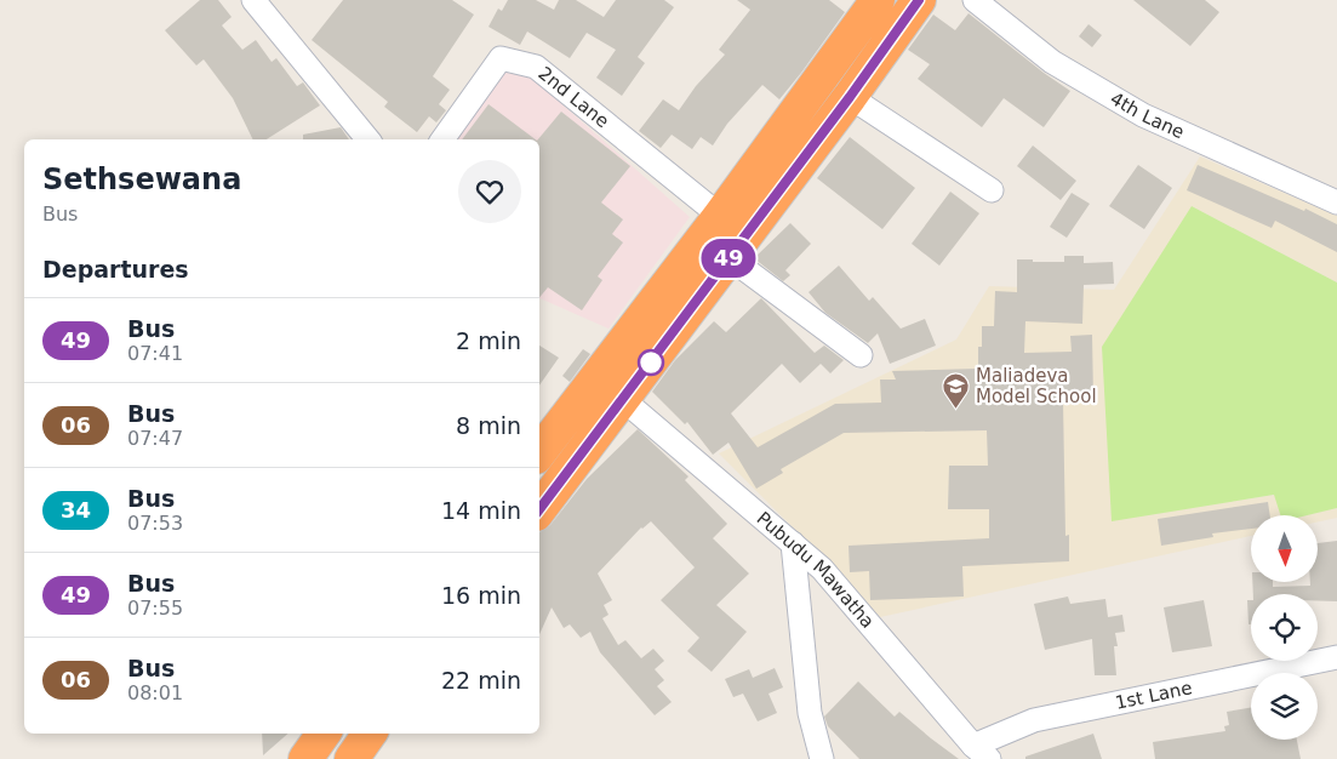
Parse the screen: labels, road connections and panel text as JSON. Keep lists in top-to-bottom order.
{
  "streets": {
    "street": [
      "2nd Lane",
      "4th Lane",
      "Pubudu Mawatha",
      "1st Lane"
    ]
  },
  "crossings": [
    ["Pubudu Mawatha", "1st Lane"]
  ],
  "places": {
    "school or university": ["Maliadeva Model School"]
  },
  "lines": ["bus line 49"],
  "north": "bottom",
  "page": {
    "on_map": "49",
    "heading": [
      ["Sethsewana", "Bus"],
      "Departures"
    ],
    "list": [
      {
        "mark": "49",
        "name": "Bus",
        "note": "07:41",
        "value": "2 min"
      },
      {
        "mark": "06",
        "name": "Bus",
        "note": "07:47",
        "value": "8 min"
      },
      {
        "mark": "34",
        "name": "Bus",
        "note": "07:53",
        "value": "14 min"
      },
      {
        "mark": "49",
        "name": "Bus",
        "note": "07:55",
        "value": "16 min"
      },
      {
        "mark": "06",
        "name": "Bus",
        "note": "08:01",
        "value": "22 min"
      }
    ]
  }
}
